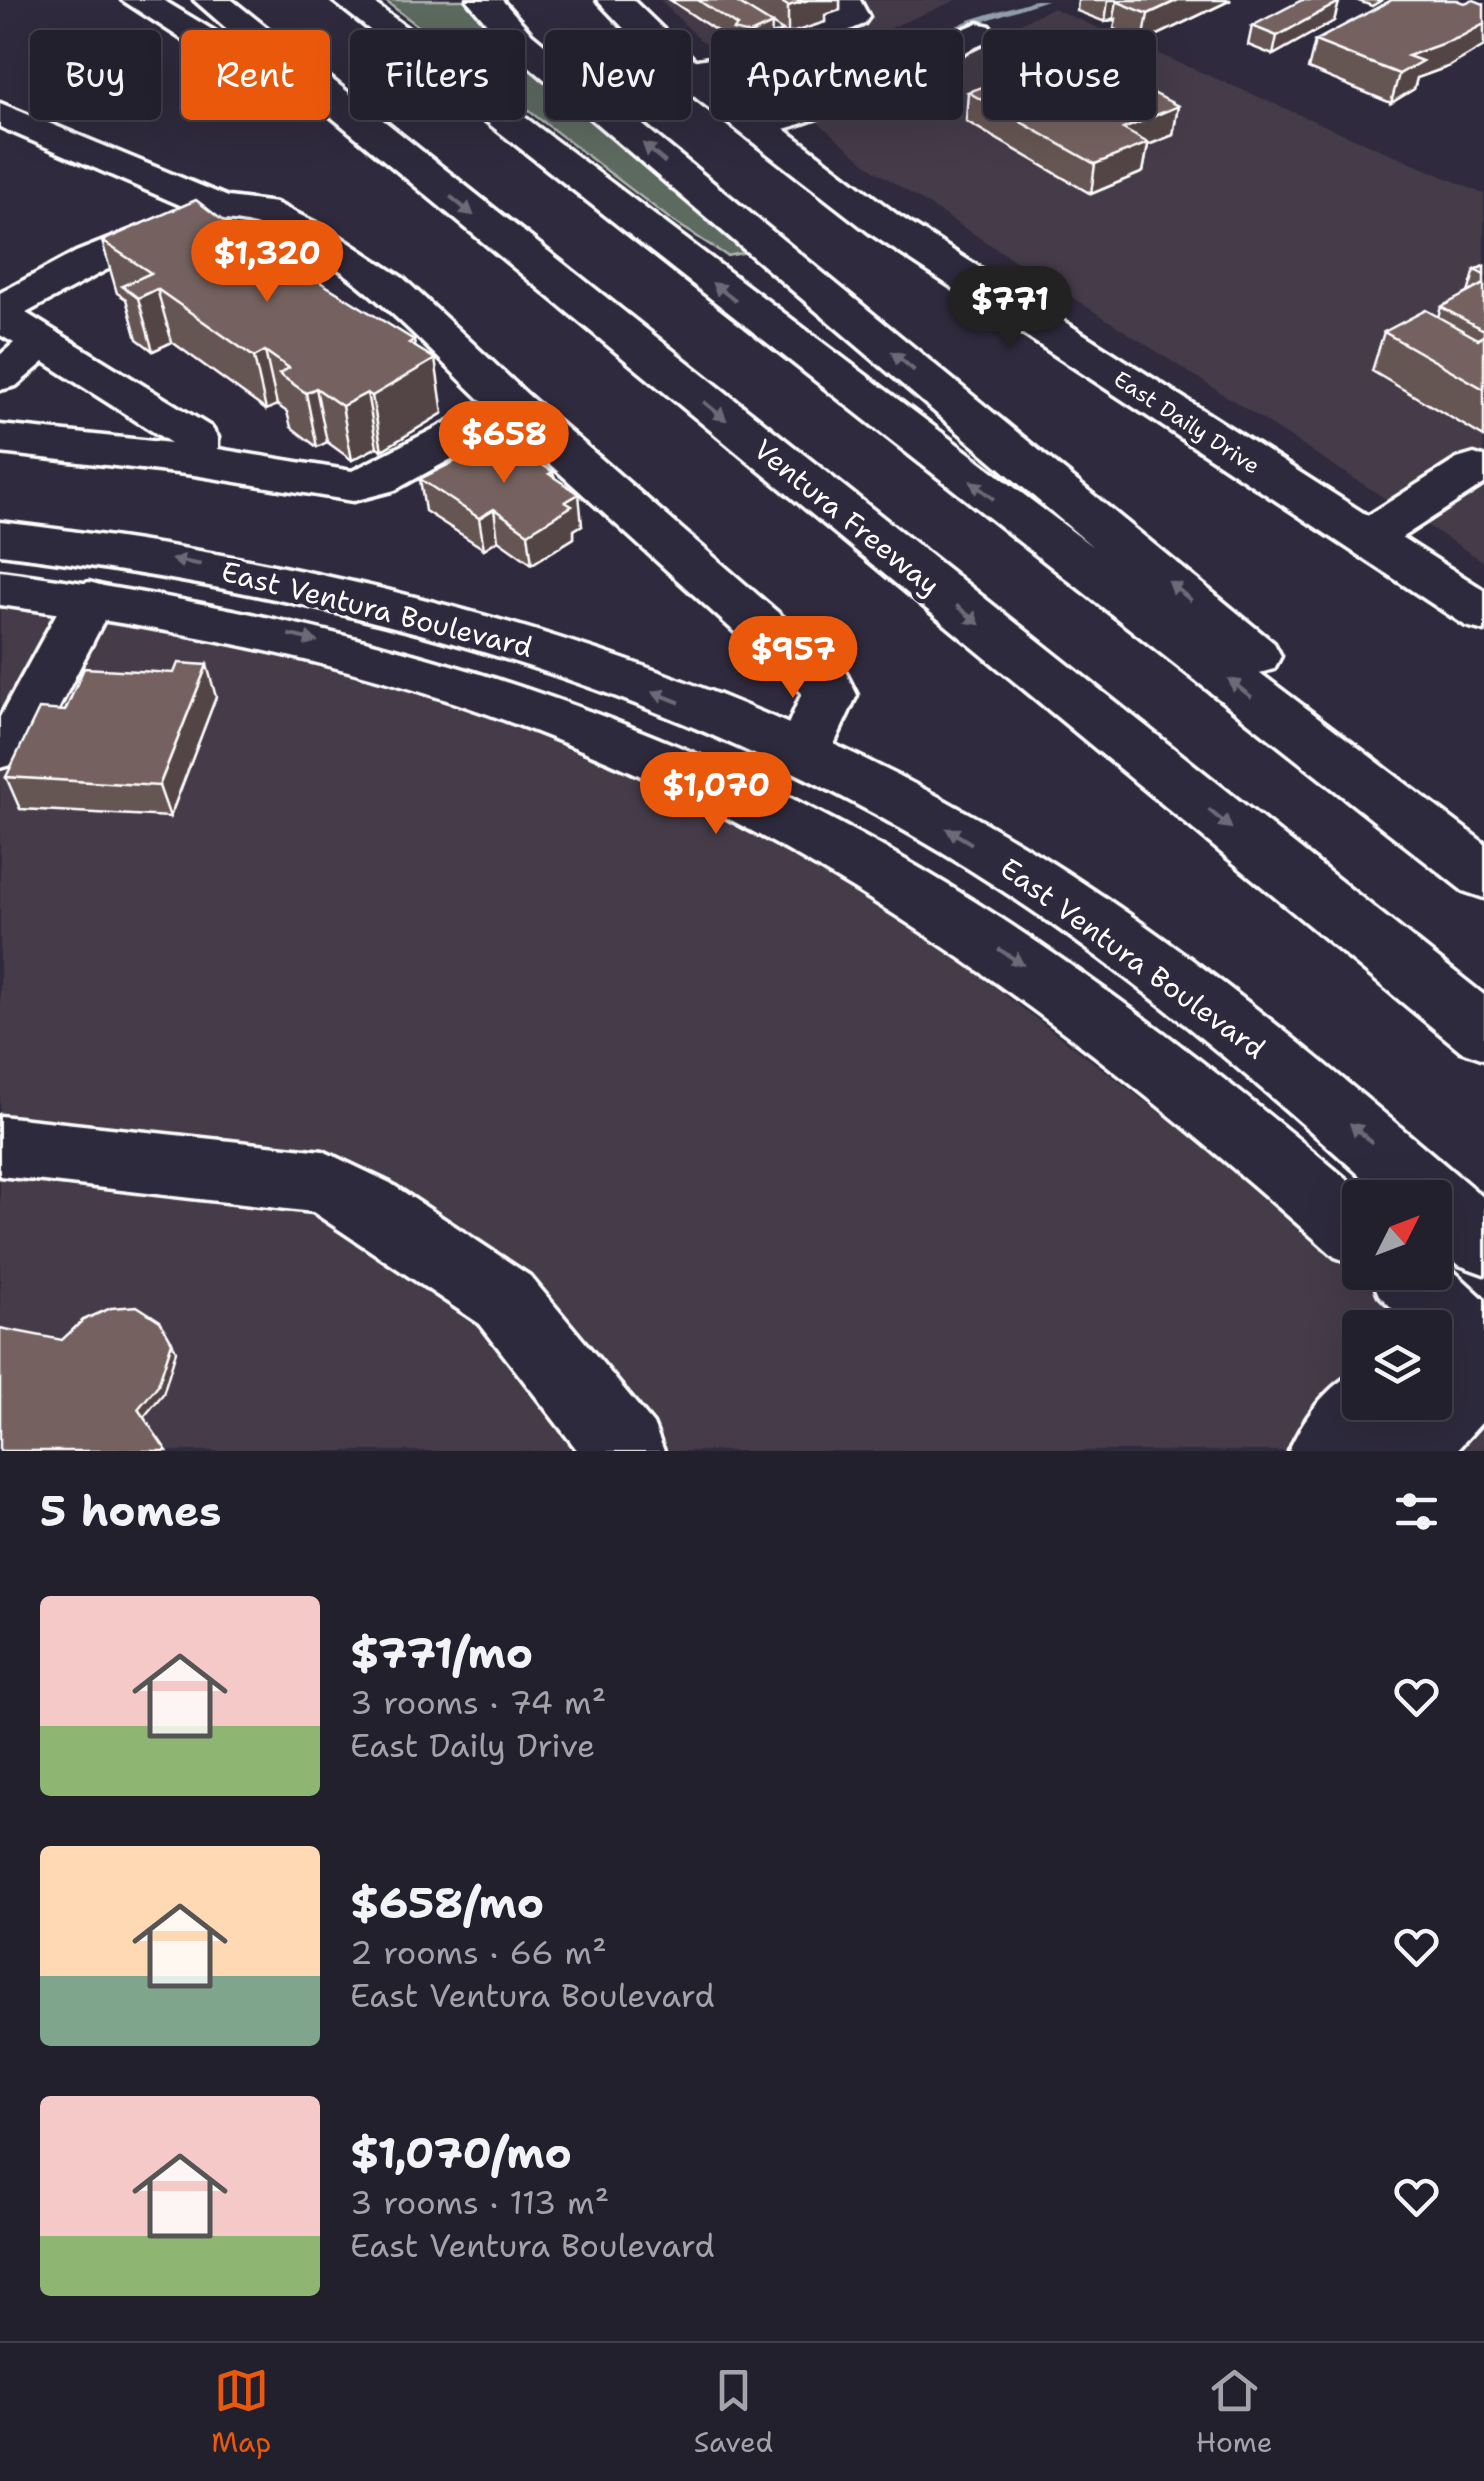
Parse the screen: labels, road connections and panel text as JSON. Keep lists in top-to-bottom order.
{
  "streets": {
    "main road": ["East Daily Drive", "Ventura Freeway", "East Ventura Boulevard"]
  },
  "north": "top right",
  "page": {
    "chip": [
      "Buy",
      "Rent",
      "Filters",
      "New",
      "Apartment",
      "House"
    ],
    "price": [
      "$1,320",
      "$771",
      "$658",
      "$957",
      "$1,070"
    ],
    "heading": "5 homes",
    "list": [
      {
        "name": "$771/mo",
        "note": "3 rooms · 74 m² · East Daily Drive"
      },
      {
        "name": "$658/mo",
        "note": "2 rooms · 66 m² · East Ventura Boulevard"
      },
      {
        "name": "$1,070/mo",
        "note": "3 rooms · 113 m² · East Ventura Boulevard"
      }
    ],
    "tabs": ["Map", "Saved", "Home"]
  }
}
